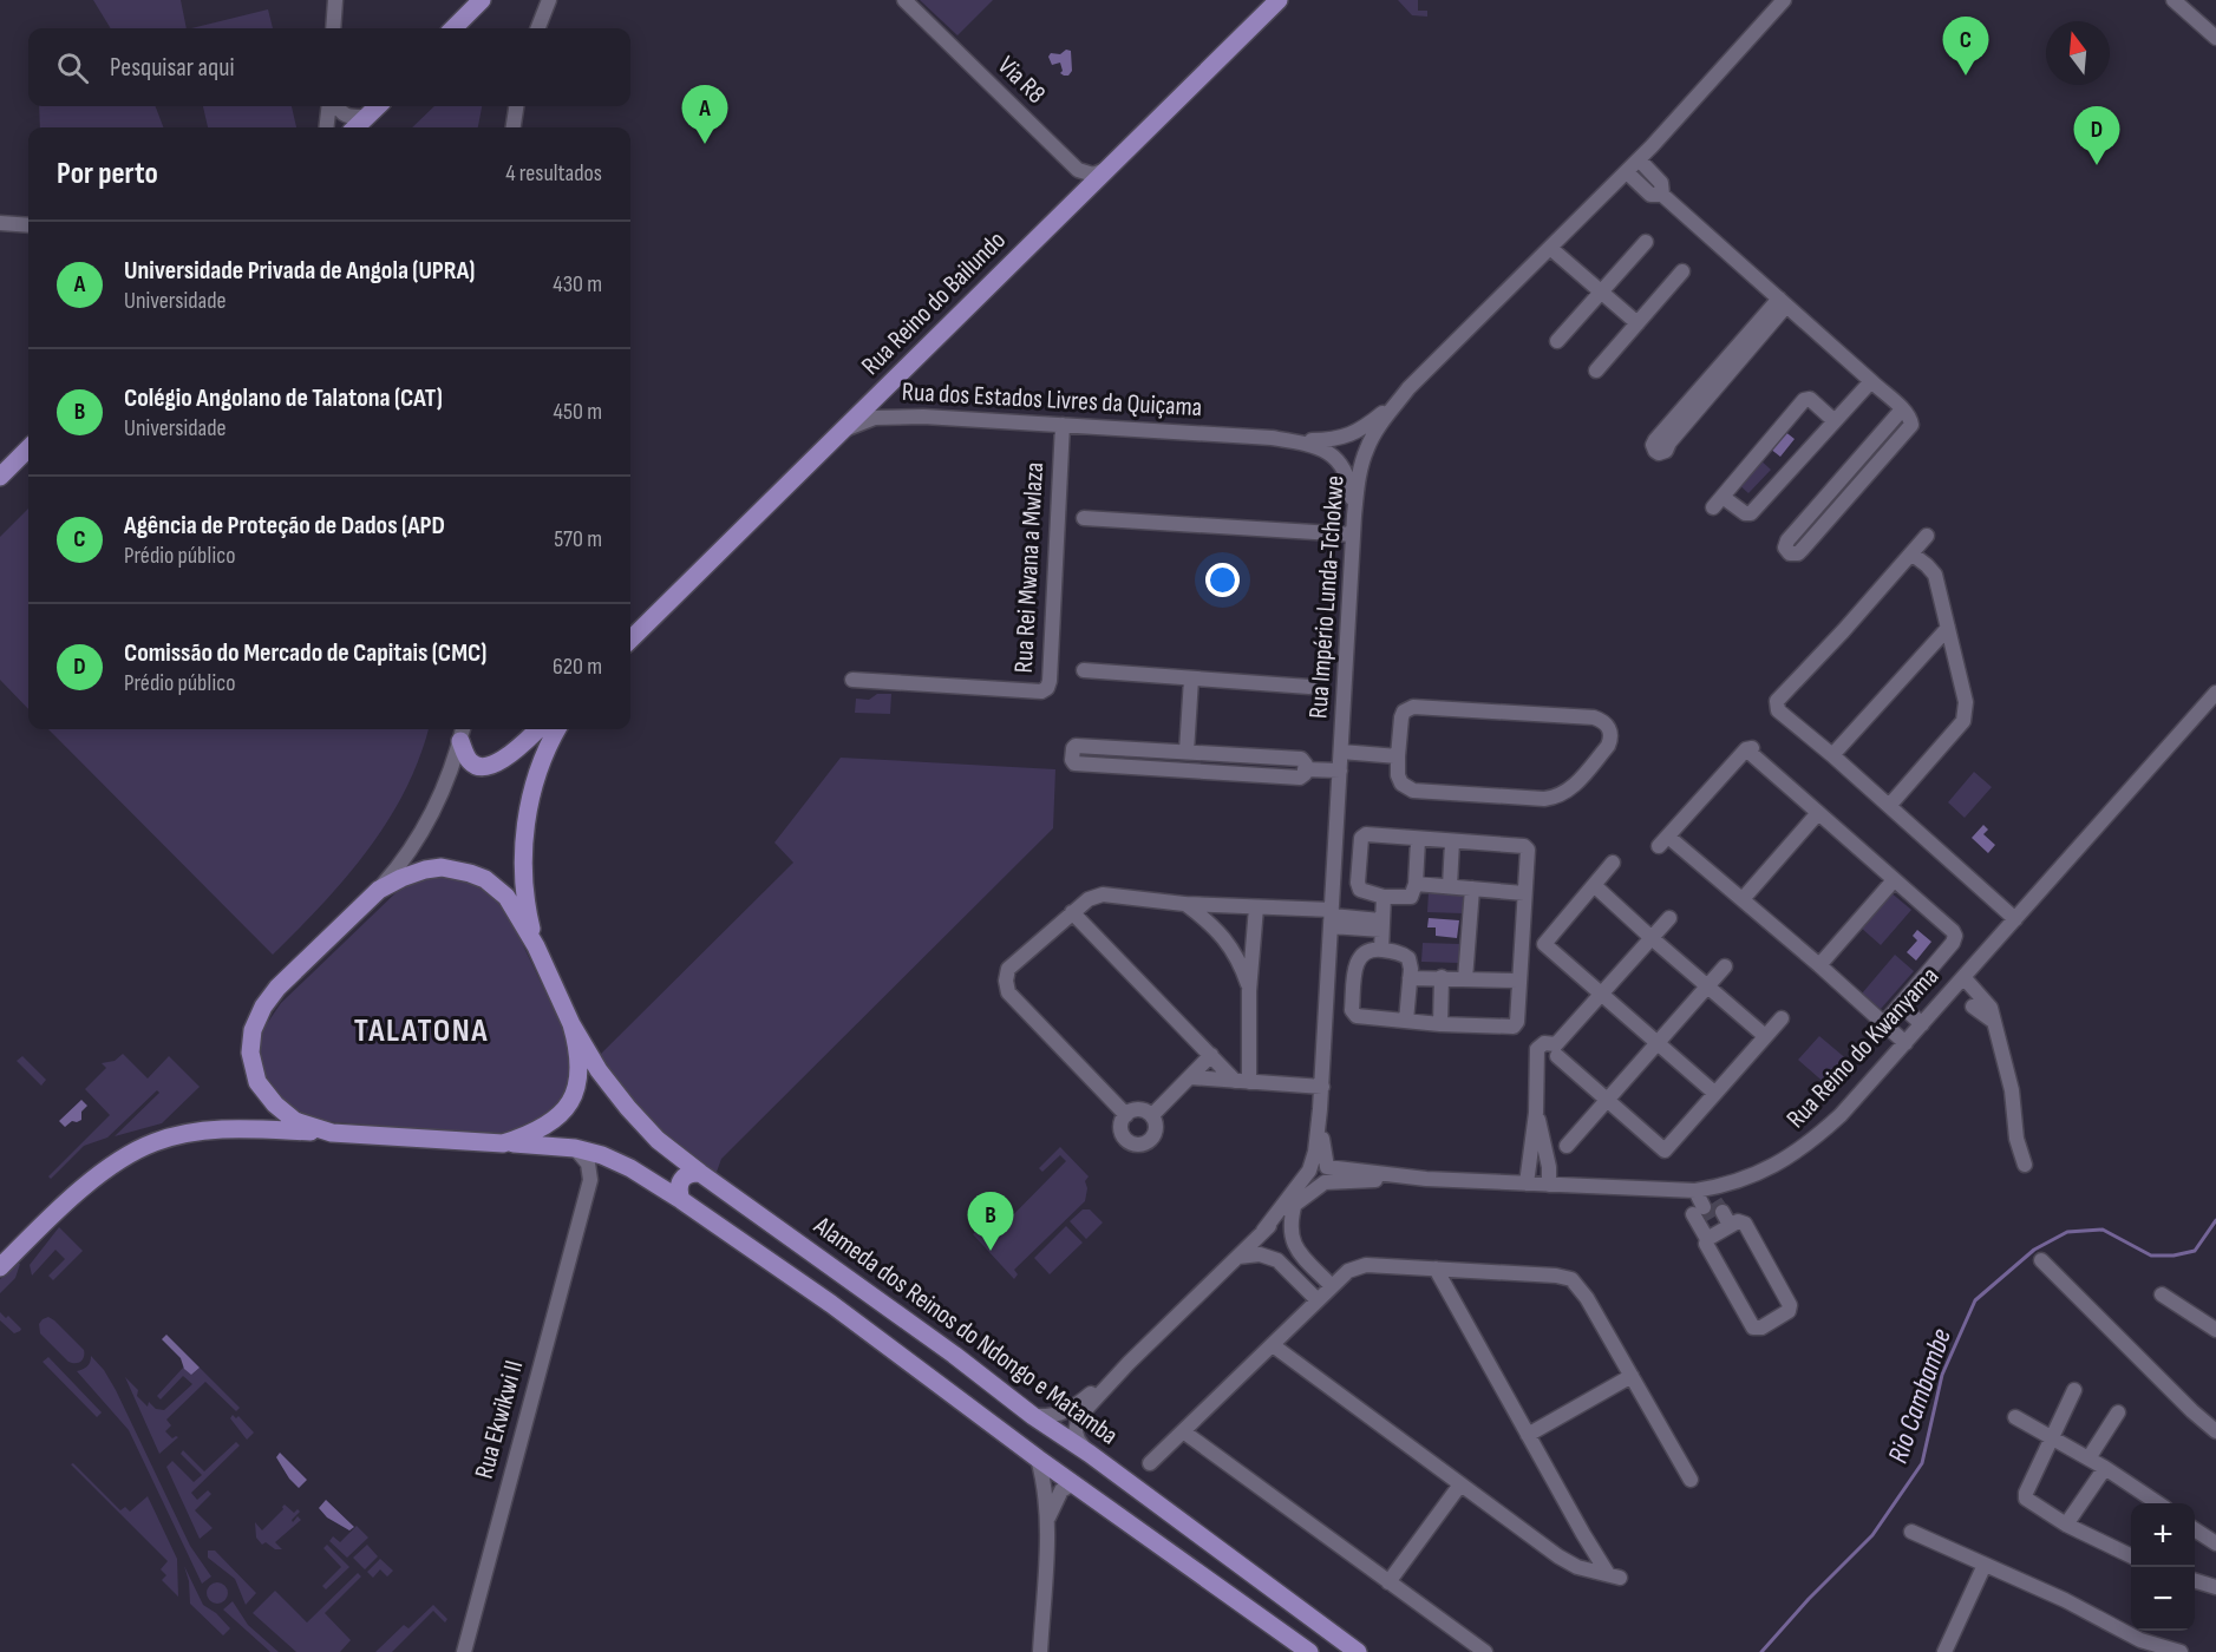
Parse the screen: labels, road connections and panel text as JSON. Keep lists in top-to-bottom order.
{
  "streets": {
    "main road": ["Rua Reino do Bailundo", "Alameda dos Reinos do Ndongo e Matamba"],
    "street": [
      "Via R8",
      "Rua dos Estados Livres da Quiçama",
      "Rua Rei Mwana a Mwlaza",
      "Rua Império Lunda-Tchokwe",
      "Rua Reino do Kwanyama",
      "Rua Ekwikwi II"
    ]
  },
  "crossings": [
    ["Via R8", "Rua Reino do Bailundo"],
    ["Rua Reino do Bailundo", "Rua dos Estados Livres da Quiçama"],
    ["Rua dos Estados Livres da Quiçama", "Rua Rei Mwana a Mwlaza"],
    ["Rua dos Estados Livres da Quiçama", "Rua Império Lunda-Tchokwe"],
    ["Rua Império Lunda-Tchokwe", "Rua Reino do Kwanyama"],
    ["Rua Império Lunda-Tchokwe", "Alameda dos Reinos do Ndongo e Matamba"]
  ],
  "districts": ["TALATONA"],
  "water": ["Rio Cambambe"],
  "north": "top",
  "page": {
    "pins": [
      "C",
      "A",
      "D",
      "B"
    ],
    "search": "Pesquisar aqui",
    "heading": ["Por perto", "4 resultados"],
    "list": [
      {
        "mark": "A",
        "name": "Universidade Privada de Angola (UPRA)",
        "note": "Universidade",
        "value": "430 m"
      },
      {
        "mark": "B",
        "name": "Colégio Angolano de Talatona (CAT)",
        "note": "Universidade",
        "value": "450 m"
      },
      {
        "mark": "C",
        "name": "Agência de Proteção de Dados (APD",
        "note": "Prédio público",
        "value": "570 m"
      },
      {
        "mark": "D",
        "name": "Comissão do Mercado de Capitais (CMC)",
        "note": "Prédio público",
        "value": "620 m"
      }
    ],
    "map_buttons": ["+", "−"]
  }
}
